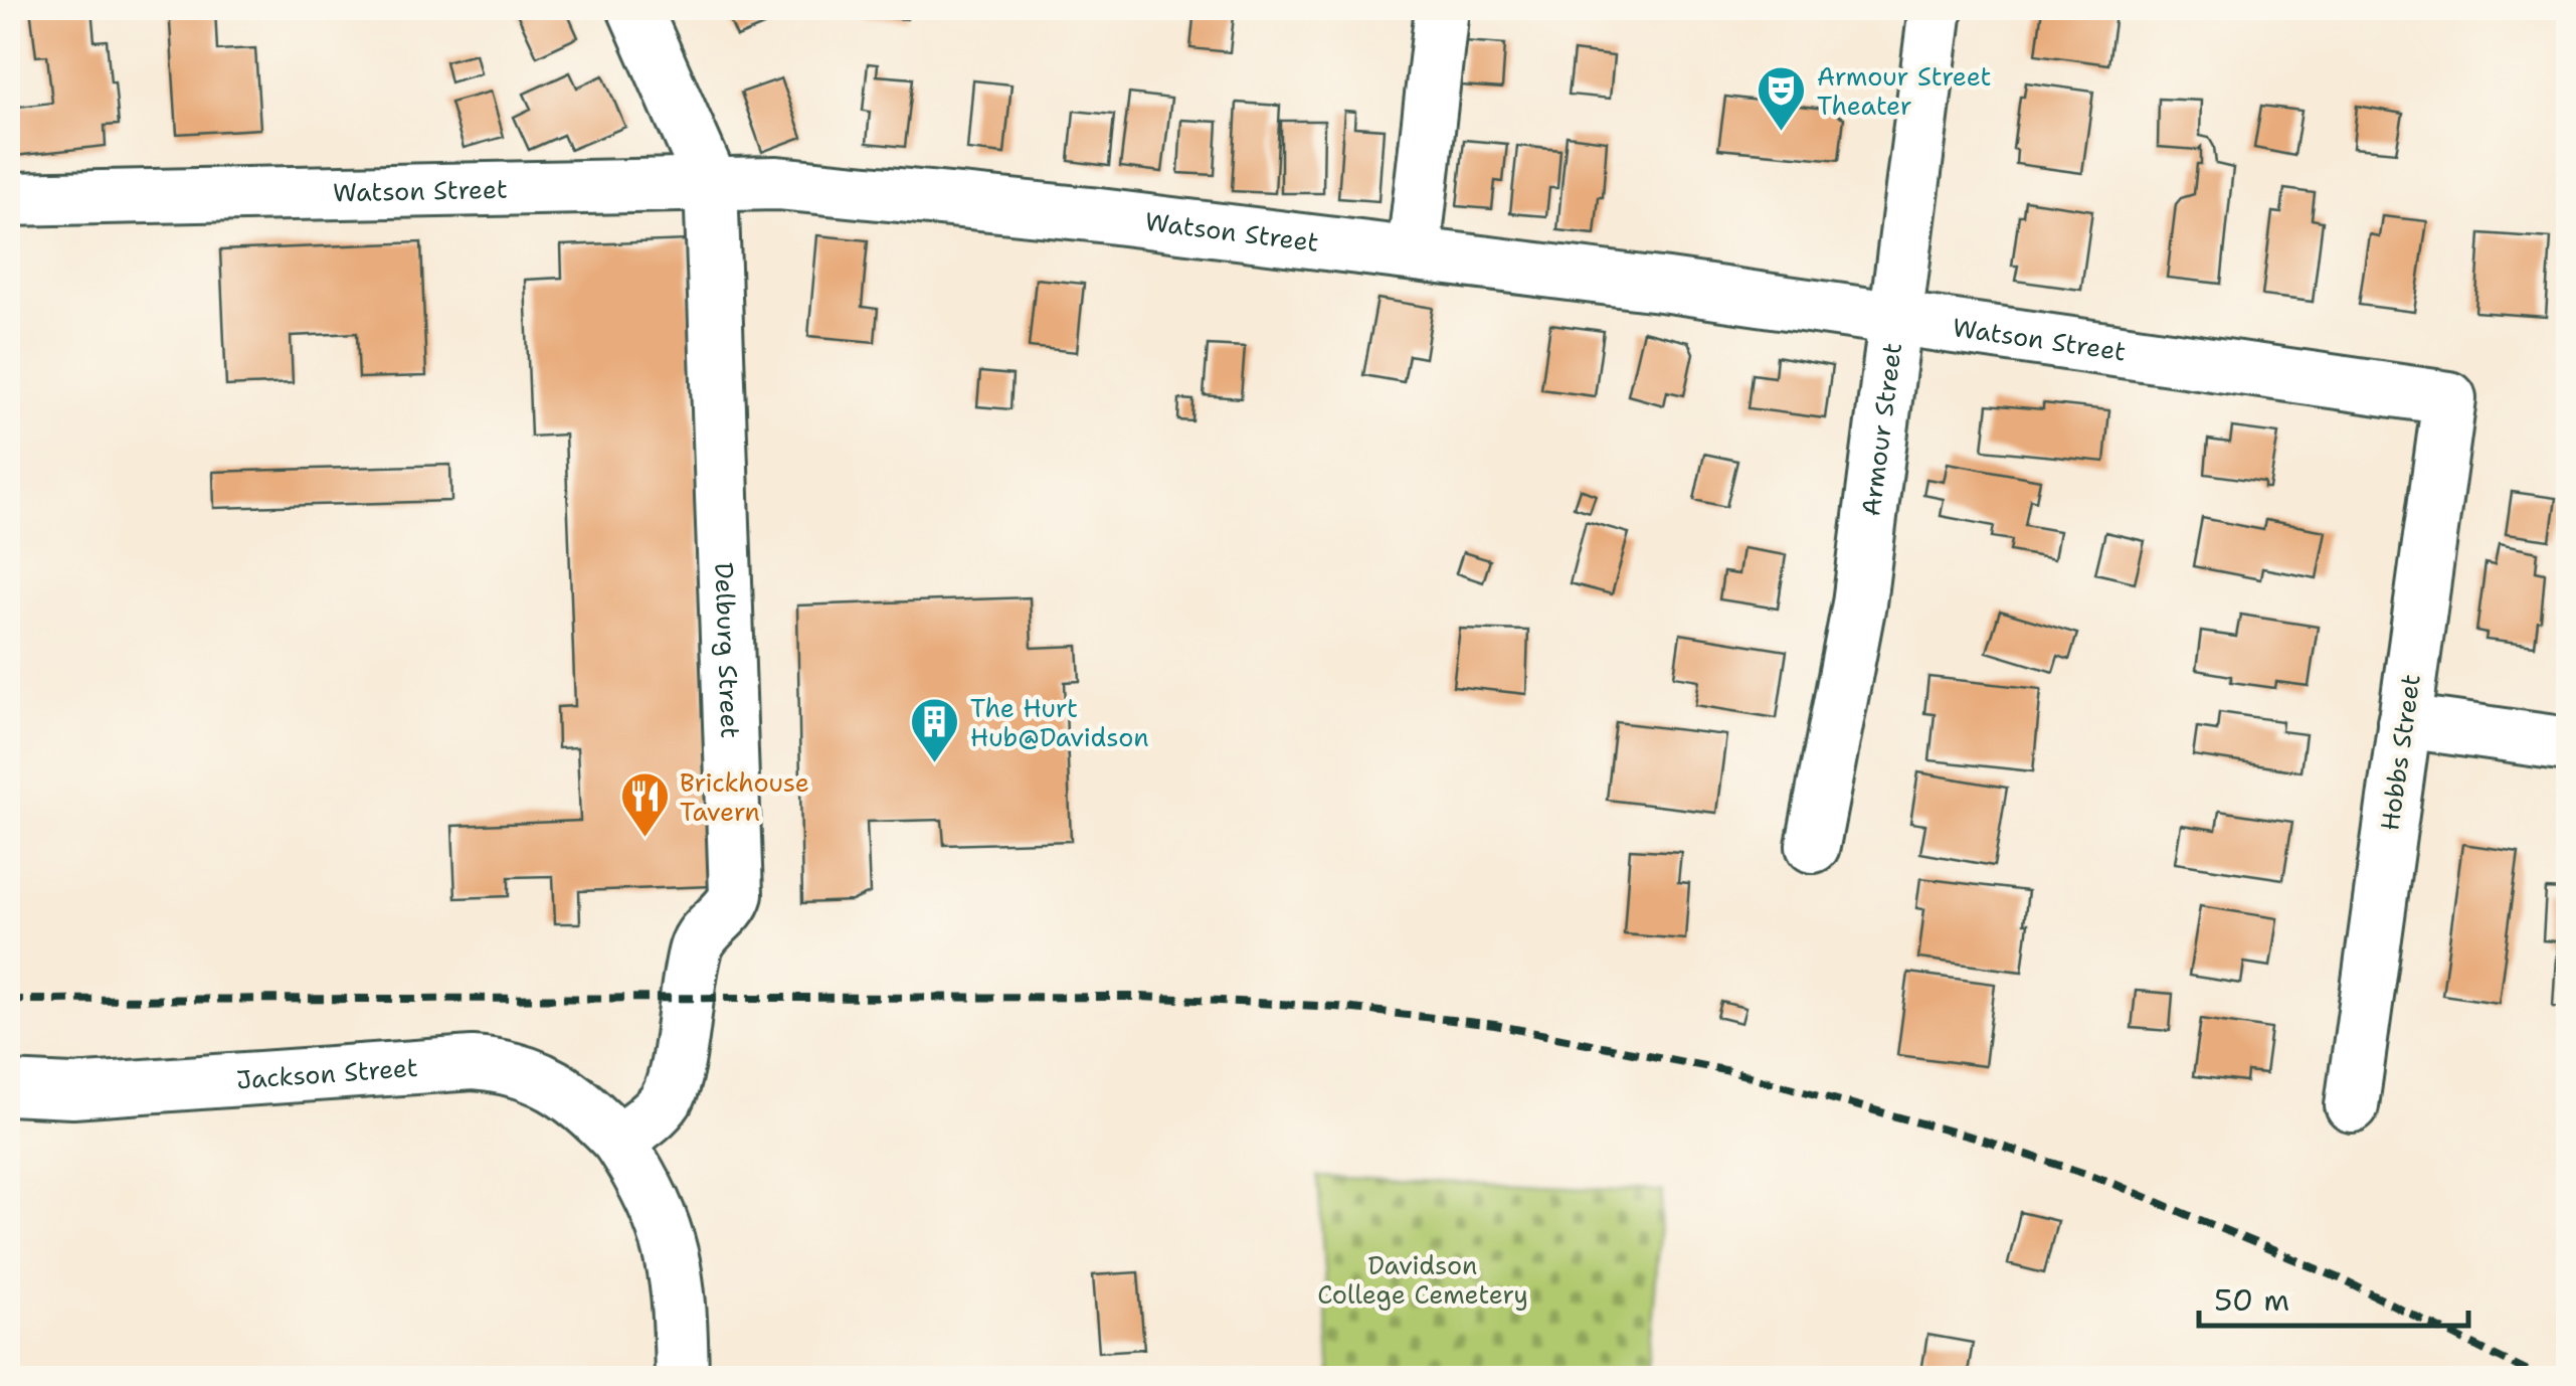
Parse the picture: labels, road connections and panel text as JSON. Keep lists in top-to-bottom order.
{
  "streets": {
    "street": [
      "Watson Street",
      "Armour Street",
      "Delburg Street",
      "Hobbs Street",
      "Jackson Street"
    ]
  },
  "crossings": [
    ["Watson Street", "Armour Street"],
    ["Watson Street", "Delburg Street"],
    ["Watson Street", "Hobbs Street"],
    ["Delburg Street", "Jackson Street"]
  ],
  "parks": ["Davidson College Cemetery"],
  "places": {
    "theatre": ["Armour Street Theater"],
    "building": ["The Hurt Hub@Davidson"],
    "restaurant": ["Brickhouse Tavern"]
  },
  "scale_bar": "50 m"
}
